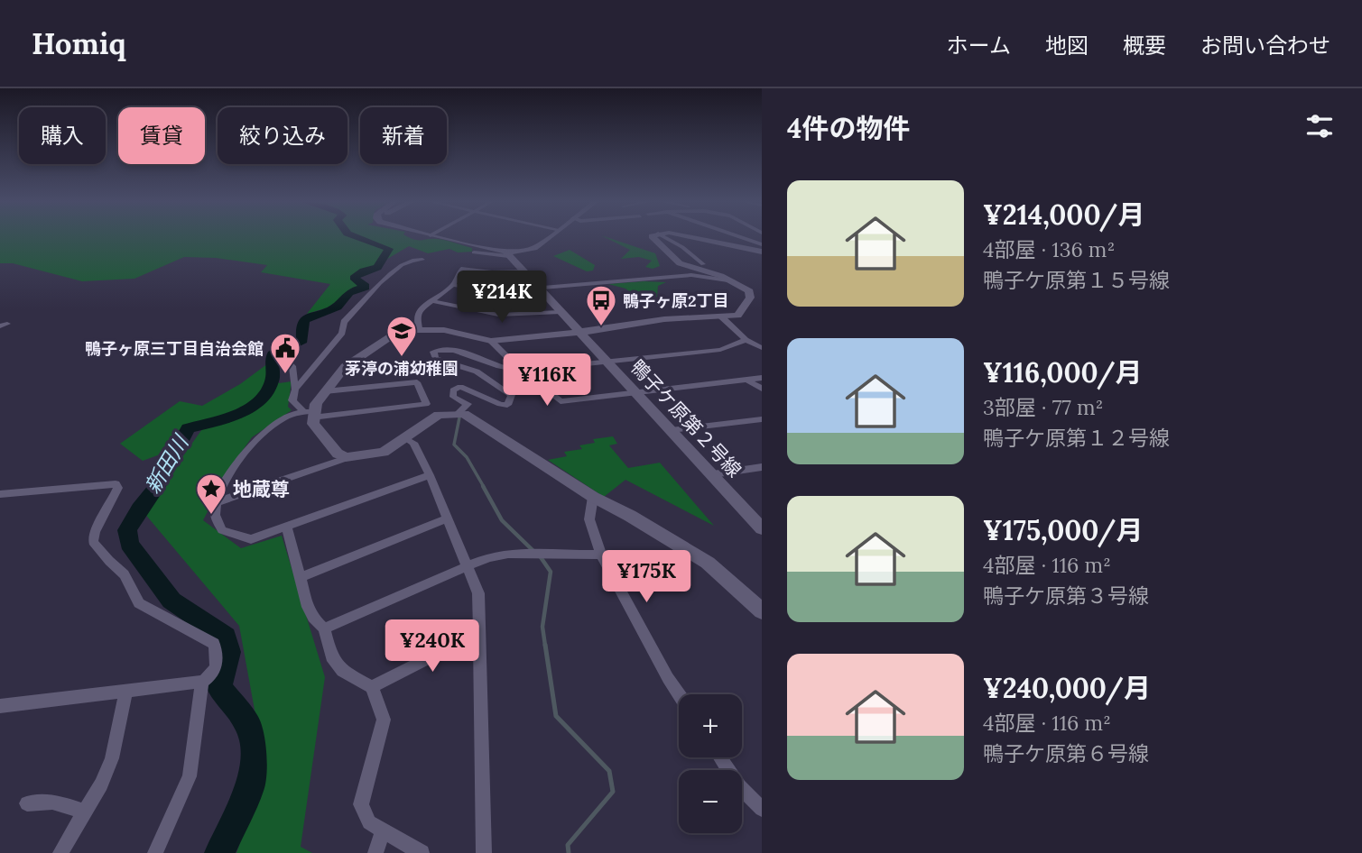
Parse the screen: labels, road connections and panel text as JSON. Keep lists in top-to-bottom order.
{
  "streets": {
    "street": ["鴨子ケ原第２号線"]
  },
  "water": ["新田川"],
  "places": {
    "bus stop": ["鴨子ヶ原2丁目"],
    "school or university": ["茅渟の浦幼稚園"],
    "public building": ["鴨子ヶ原三丁目自治会館"],
    "place": ["地蔵尊"]
  },
  "page": {
    "header": "Homiq",
    "nav": [
      "ホーム",
      "地図",
      "概要",
      "お問い合わせ"
    ],
    "heading": "4件の物件",
    "chip": [
      "購入",
      "賃貸",
      "絞り込み",
      "新着"
    ],
    "list": [
      {
        "name": "¥214,000/月",
        "note": "4部屋 · 136 m² · 鴨子ケ原第１５号線"
      },
      {
        "name": "¥116,000/月",
        "note": "3部屋 · 77 m² · 鴨子ケ原第１２号線"
      },
      {
        "name": "¥175,000/月",
        "note": "4部屋 · 116 m² · 鴨子ケ原第３号線"
      },
      {
        "name": "¥240,000/月",
        "note": "4部屋 · 116 m² · 鴨子ケ原第６号線"
      }
    ],
    "price": [
      "¥214K",
      "¥116K",
      "¥175K",
      "¥240K"
    ],
    "map_buttons": ["+", "−"]
  }
}
